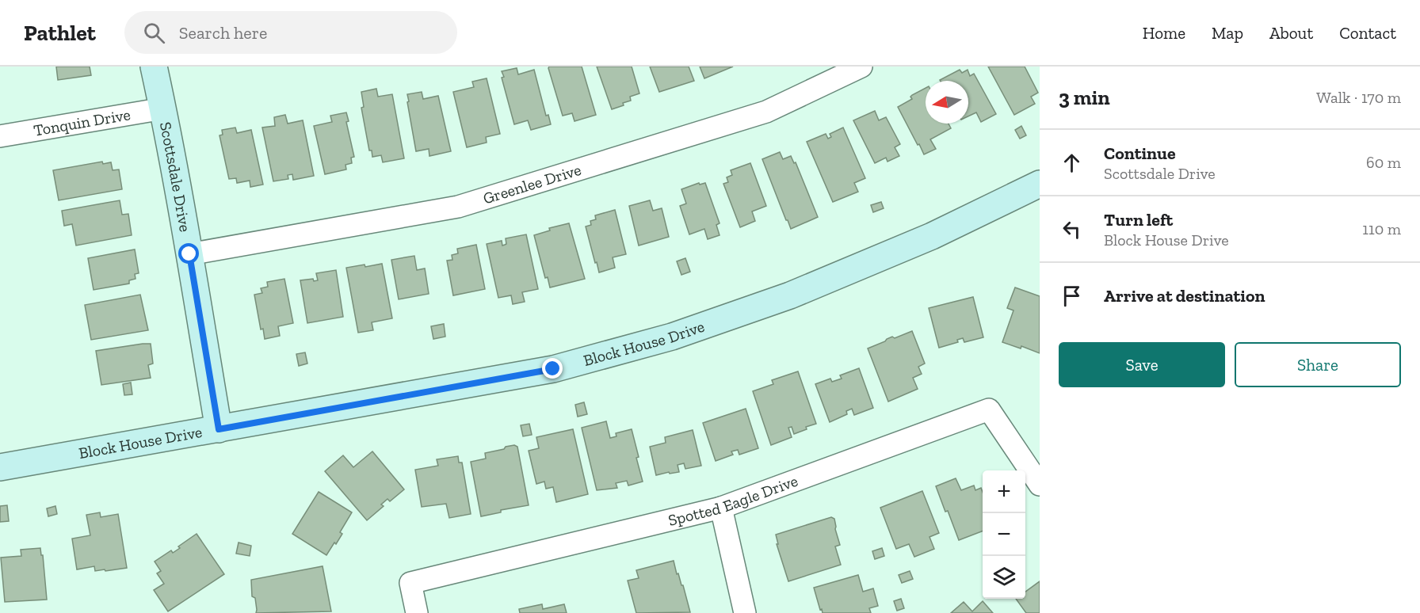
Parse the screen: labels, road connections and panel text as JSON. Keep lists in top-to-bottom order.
{
  "streets": {
    "street": [
      "Tonquin Drive",
      "Scottsdale Drive",
      "Greenlee Drive",
      "Block House Drive",
      "Spotted Eagle Drive"
    ]
  },
  "crossings": [
    ["Tonquin Drive", "Scottsdale Drive"],
    ["Scottsdale Drive", "Greenlee Drive"],
    ["Scottsdale Drive", "Block House Drive"]
  ],
  "north": "left",
  "page": {
    "header": "Pathlet",
    "search": "Search here",
    "nav": [
      "Home",
      "Map",
      "About",
      "Contact"
    ],
    "heading": ["3 min", "Walk · 170 m"],
    "list": [
      ["Continue", "Scottsdale Drive", "60 m"],
      ["Turn left", "Block House Drive", "110 m"],
      "Arrive at destination"
    ],
    "buttons": ["Save", "Share"],
    "map_buttons": ["+", "−"]
  }
}
